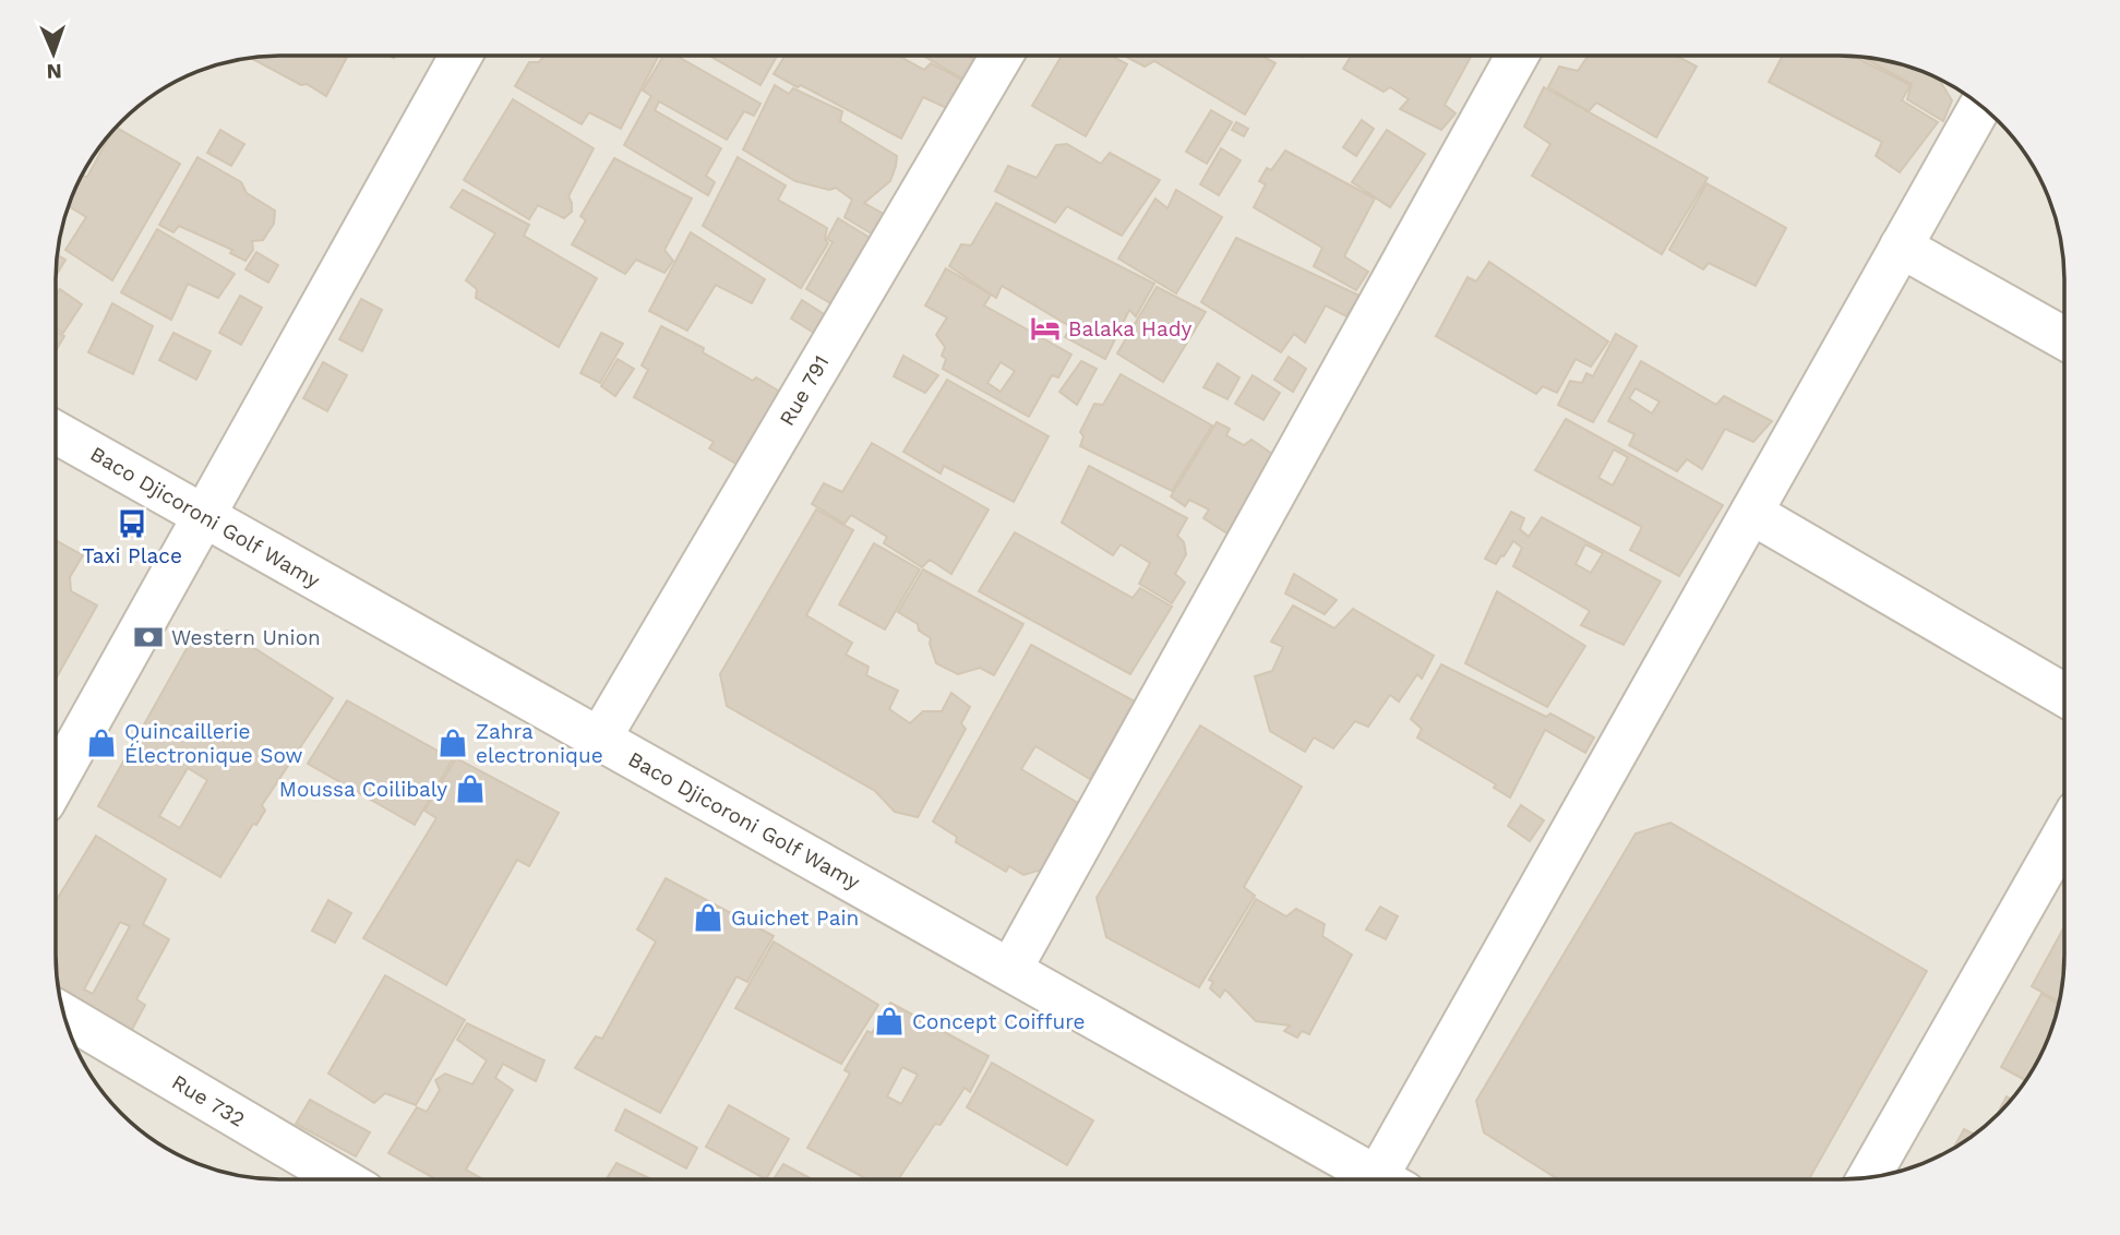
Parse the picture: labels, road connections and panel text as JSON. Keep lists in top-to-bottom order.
{
  "streets": {
    "street": ["Rue 791", "Baco Djicoroni Golf Wamy", "Rue 732"]
  },
  "crossings": [
    ["Rue 791", "Baco Djicoroni Golf Wamy"]
  ],
  "places": {
    "hotel": ["Balaka Hady"],
    "bus stop": ["Taxi Place"],
    "bank": ["Western Union"],
    "shop": [
      "Quincaillerie Électronique Sow",
      "Zahra electronique",
      "Moussa Coilibaly",
      "Guichet Pain",
      "Concept Coiffure"
    ]
  },
  "north": "bottom"
}
